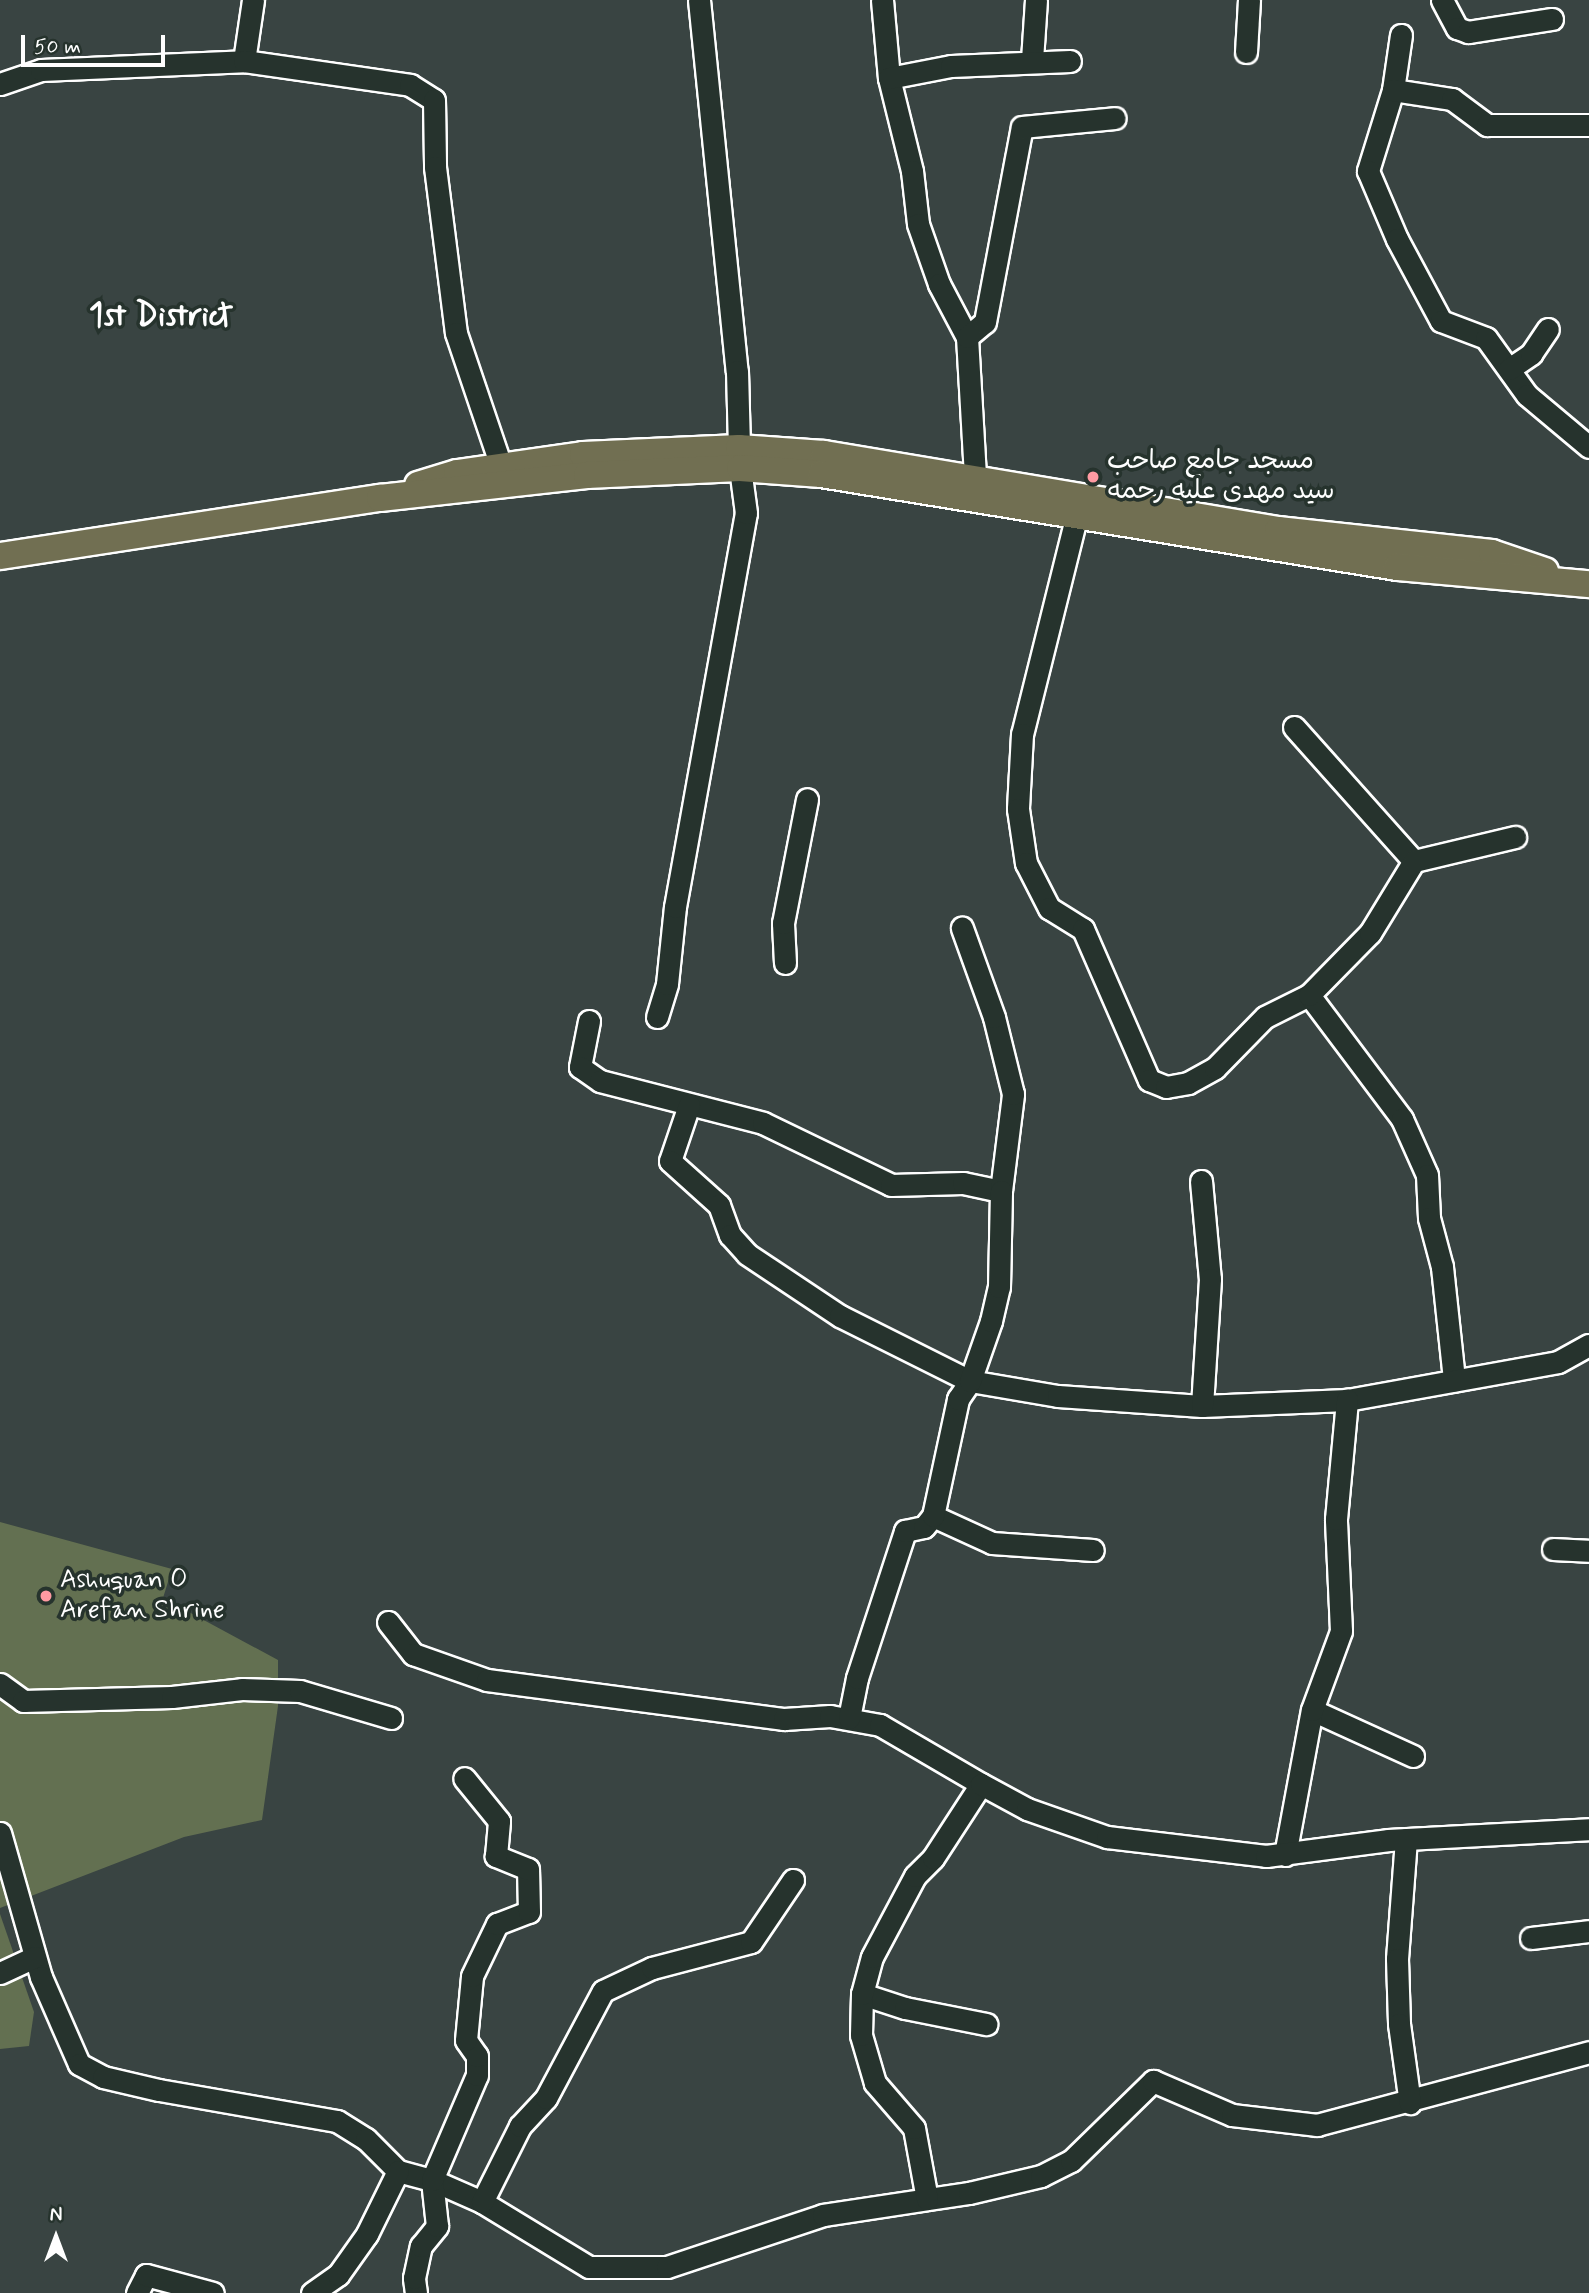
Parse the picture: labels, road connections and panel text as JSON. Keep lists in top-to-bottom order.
{
  "districts": ["1st District"],
  "places": ["مسجد جامع صاحب سید مهدی علیه رحمه", "Ashuquan O Arefan Shrine"],
  "scale_bar": "50 m",
  "north": "top"
}
